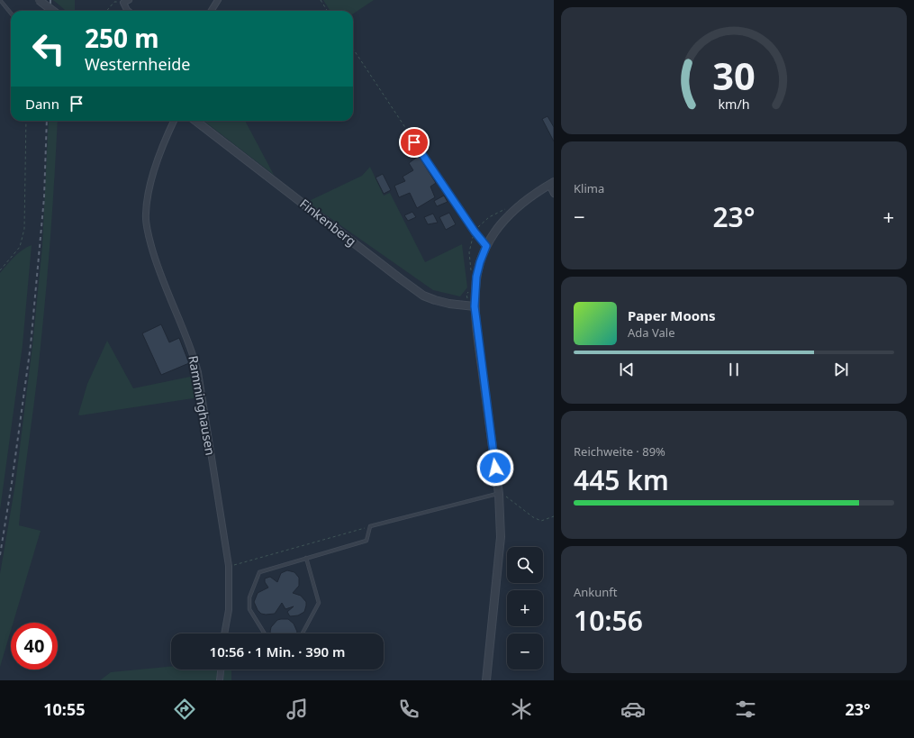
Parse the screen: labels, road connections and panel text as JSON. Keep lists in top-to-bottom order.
{
  "streets": {
    "street": ["Finkenberg", "Ramminghausen"]
  },
  "page": {
    "turn": ["250 m", "Westernheide"],
    "then": "Dann",
    "tile": [
      "Klima",
      ["Reichweite · 89%", "445 km"],
      ["Ankunft", "10:56"]
    ],
    "heat": ["−", "23°", "+"],
    "song": ["Paper Moons", "Ada Vale"],
    "map_buttons": ["+", "−"],
    "limit": "40",
    "trip": "10:56 · 1 Min. · 390 m",
    "tabs": ["10:55", "23°"],
    "gauge": ["30", "km/h"]
  }
}
